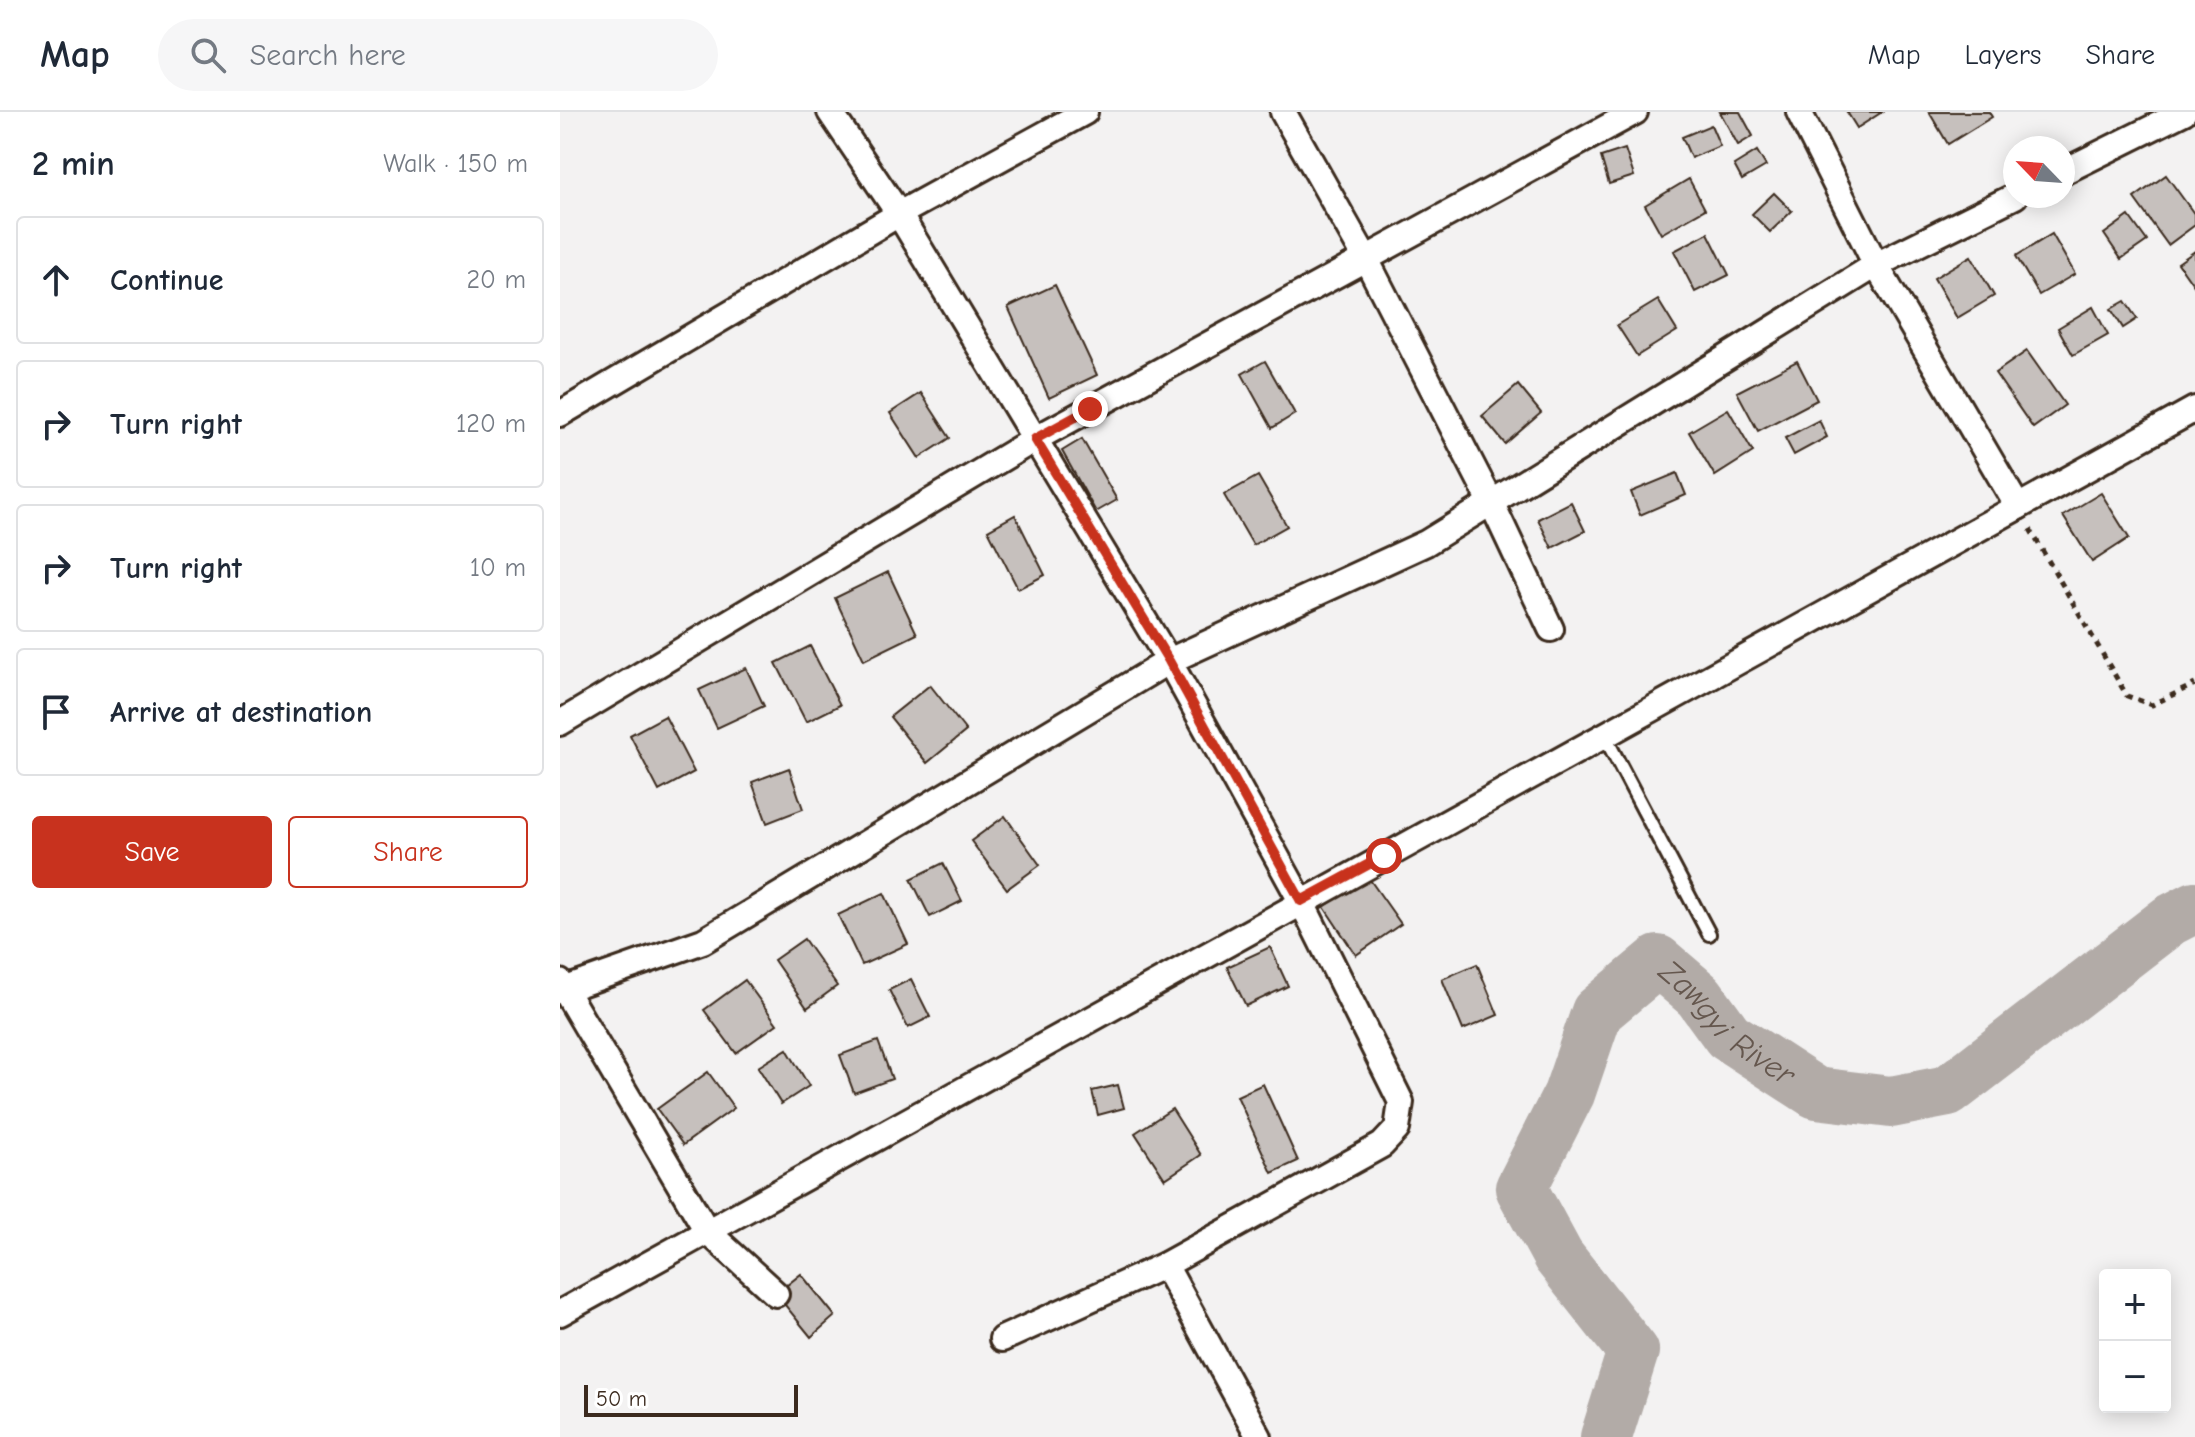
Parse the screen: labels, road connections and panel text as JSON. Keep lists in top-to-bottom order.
{
  "water": ["Zawgyi River"],
  "scale_bar": "50 m",
  "north": "top left",
  "page": {
    "header": "Map",
    "search": "Search here",
    "nav": ["Map", "Layers", "Share"],
    "heading": ["2 min", "Walk · 150 m"],
    "list": [
      ["Continue", "20 m"],
      ["Turn right", "120 m"],
      ["Turn right", "10 m"],
      "Arrive at destination"
    ],
    "buttons": ["Save", "Share"],
    "map_buttons": ["+", "−"],
    "scale": "50 m"
  }
}
